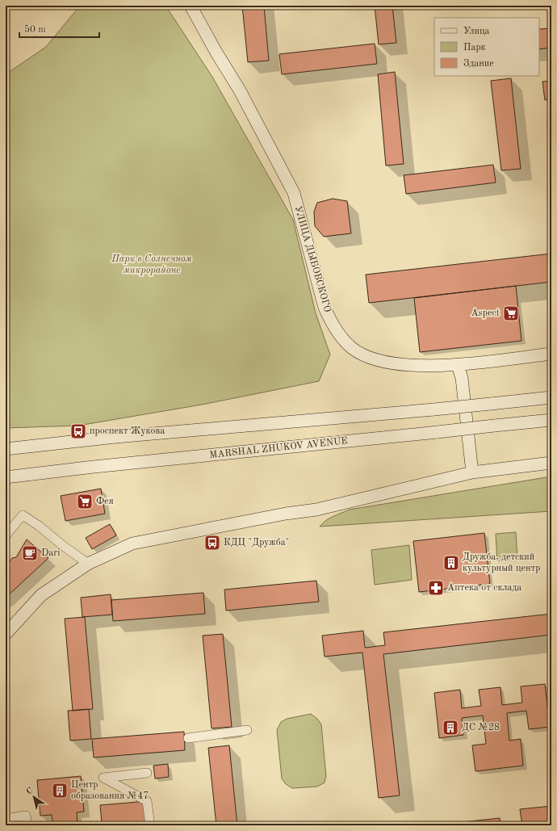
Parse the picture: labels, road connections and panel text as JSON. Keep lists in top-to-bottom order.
{
  "streets": {
    "street": ["УЛИЦА ДЫБОВСКОГО", "MARSHAL ZHUKOV AVENUE"]
  },
  "parks": ["Парк в Солнечном микрорайоне"],
  "places": {
    "supermarket": ["Aspect", "Фея"],
    "bus stop": ["проспект Жукова", "КДЦ \"Дружба\""],
    "cafe": ["Dari"],
    "building": ["Дружба, детский культурный центр", "ДС №28", "Центр образования №47"],
    "pharmacy": ["Аптека от склада"]
  },
  "legend": ["Улица", "Парк", "Здание"],
  "scale_bar": "50 m",
  "north": "top left"
}
